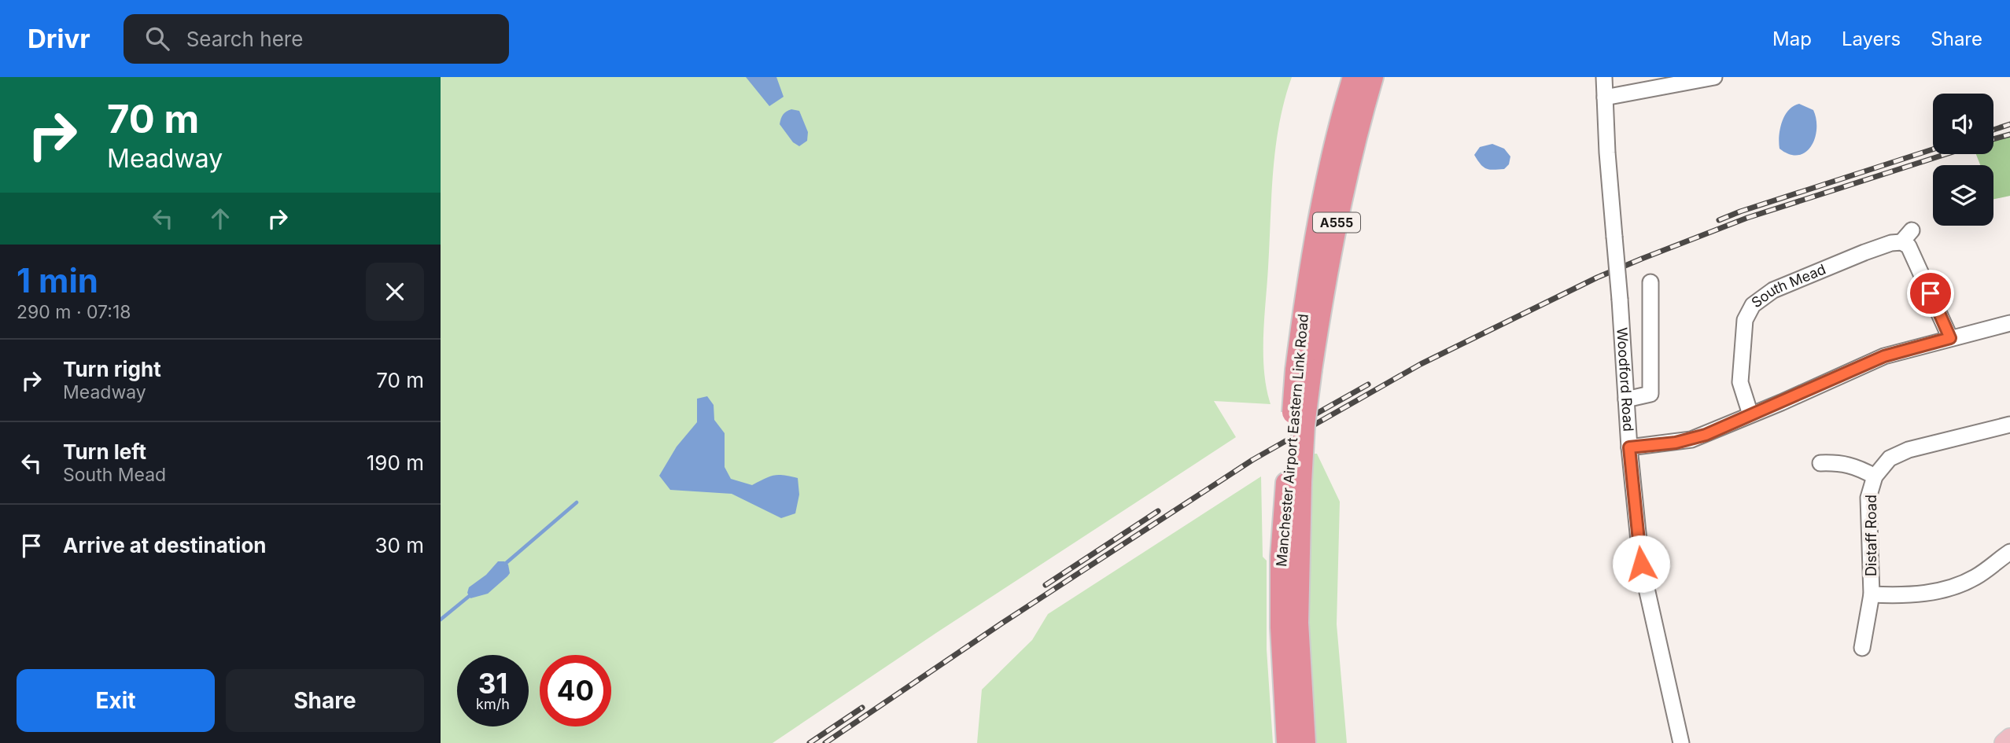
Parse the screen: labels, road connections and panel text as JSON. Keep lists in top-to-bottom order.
{
  "streets": {
    "highway": ["A555", "Manchester Airport Eastern Link Road"],
    "street": ["South Mead", "Woodford Road", "Distaff Road"]
  },
  "page": {
    "header": "Drivr",
    "search": "Search here",
    "nav": ["Map", "Layers", "Share"],
    "turn": ["70 m", "Meadway"],
    "heading": ["1 min", "290 m · 07:18"],
    "list": [
      {
        "name": "Turn right",
        "note": "Meadway",
        "value": "70 m"
      },
      {
        "name": "Turn left",
        "note": "South Mead",
        "value": "190 m"
      },
      {
        "name": "Arrive at destination",
        "value": "30 m"
      }
    ],
    "speed": "31 km/h",
    "limit": "40",
    "buttons": ["Exit", "Share"]
  }
}
